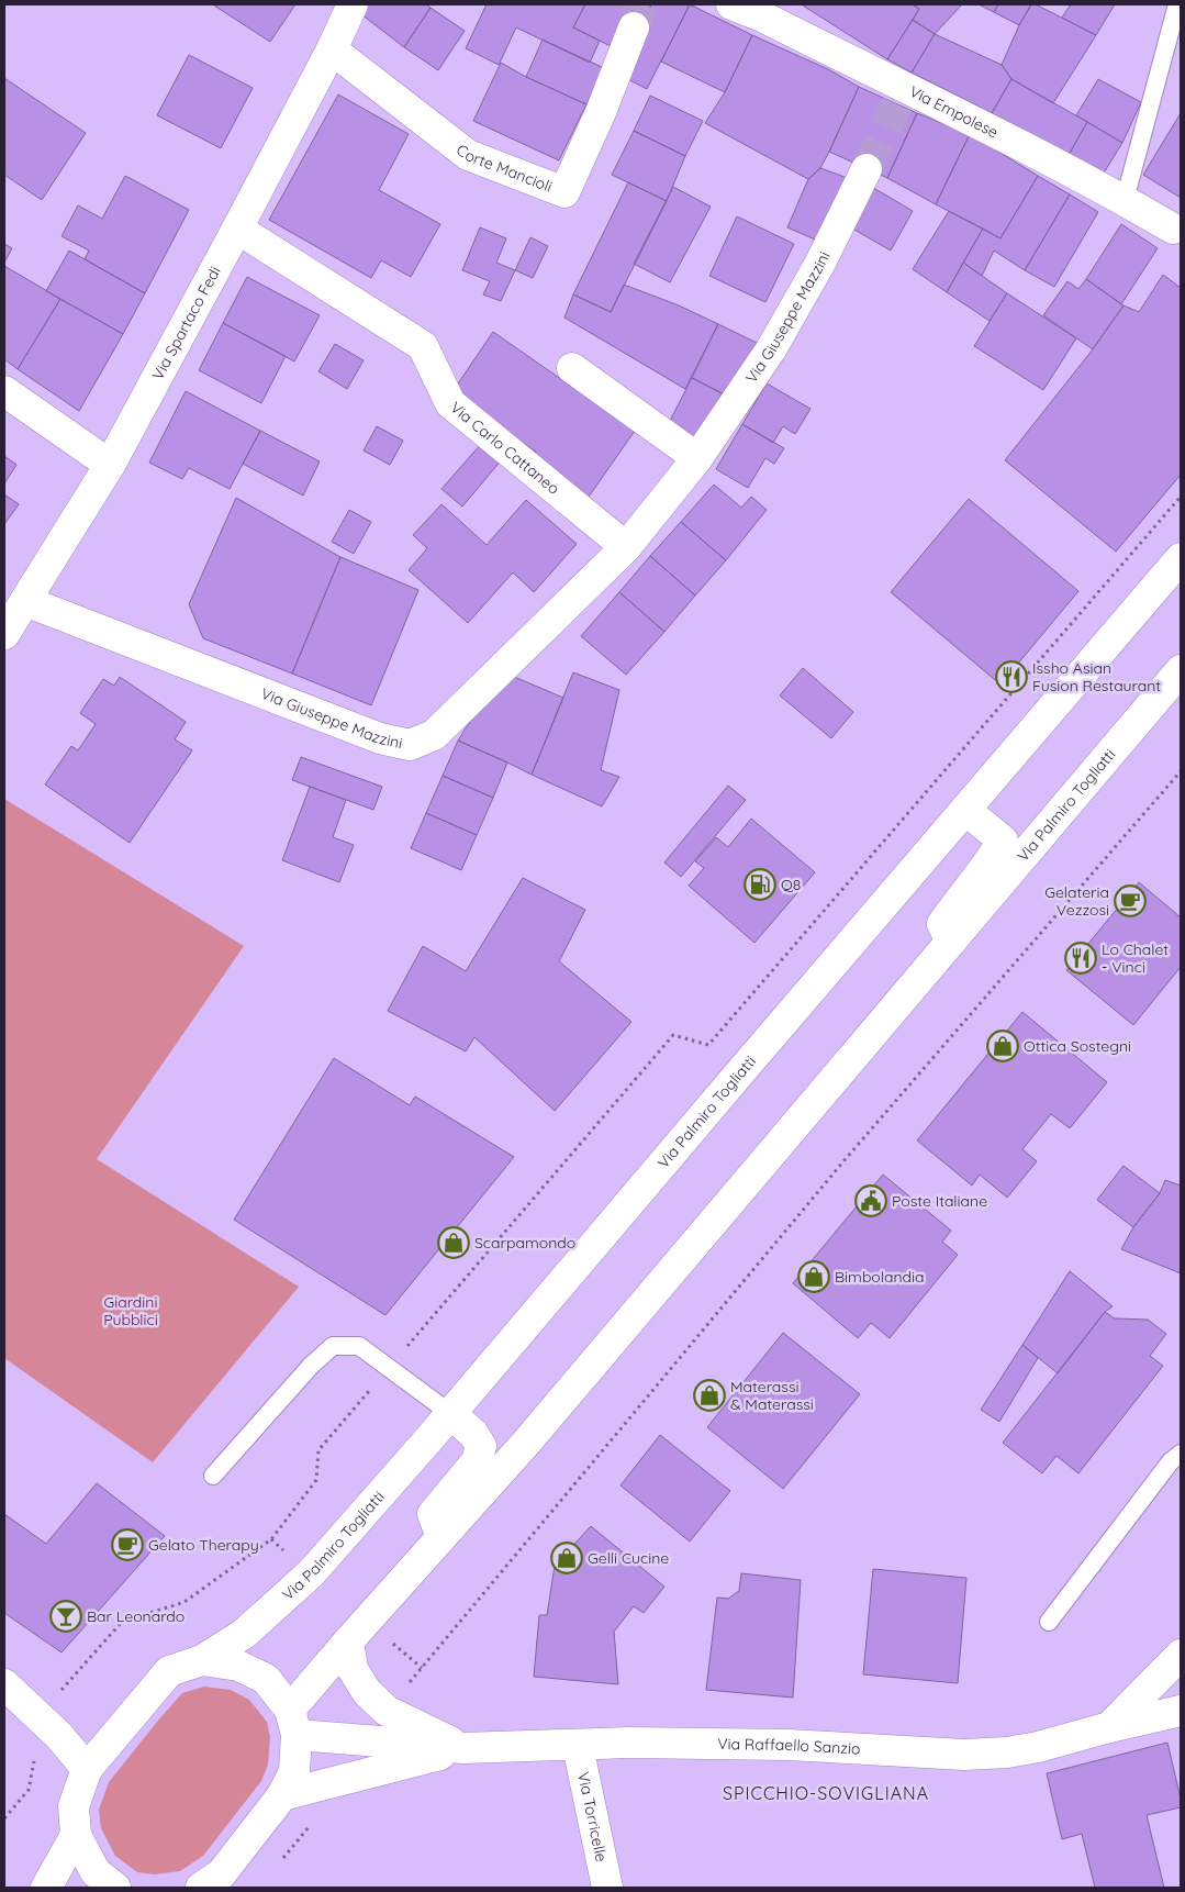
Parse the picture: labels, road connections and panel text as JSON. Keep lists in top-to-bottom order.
{
  "streets": {
    "street": [
      "Via Empolese",
      "Corte Mancioli",
      "Via Giuseppe Mazzini",
      "Via Spartaco Fedi",
      "Via Carlo Cattaneo",
      "Via Palmiro Togliatti",
      "Via Raffaello Sanzio",
      "Via Torricelle"
    ]
  },
  "crossings": [
    ["Corte Mancioli", "Via Spartaco Fedi"],
    ["Via Giuseppe Mazzini", "Via Spartaco Fedi"],
    ["Via Giuseppe Mazzini", "Via Carlo Cattaneo"],
    ["Via Spartaco Fedi", "Via Carlo Cattaneo"],
    ["Via Palmiro Togliatti", "Via Raffaello Sanzio"],
    ["Via Raffaello Sanzio", "Via Torricelle"]
  ],
  "districts": ["SPICCHIO-SOVIGLIANA"],
  "parks": ["Giardini Pubblici"],
  "places": {
    "restaurant": ["Issho Asian Fusion Restaurant", "Lo Chalet - Vinci"],
    "fuel station": ["Q8"],
    "cafe": ["Gelateria Vezzosi", "Gelato Therapy"],
    "shop": [
      "Ottica Sostegni",
      "Scarpamondo",
      "Bimbolandia",
      "Materassi & Materassi",
      "Gelli Cucine"
    ],
    "public building": ["Poste Italiane"],
    "bar": ["Bar Leonardo"]
  }
}
